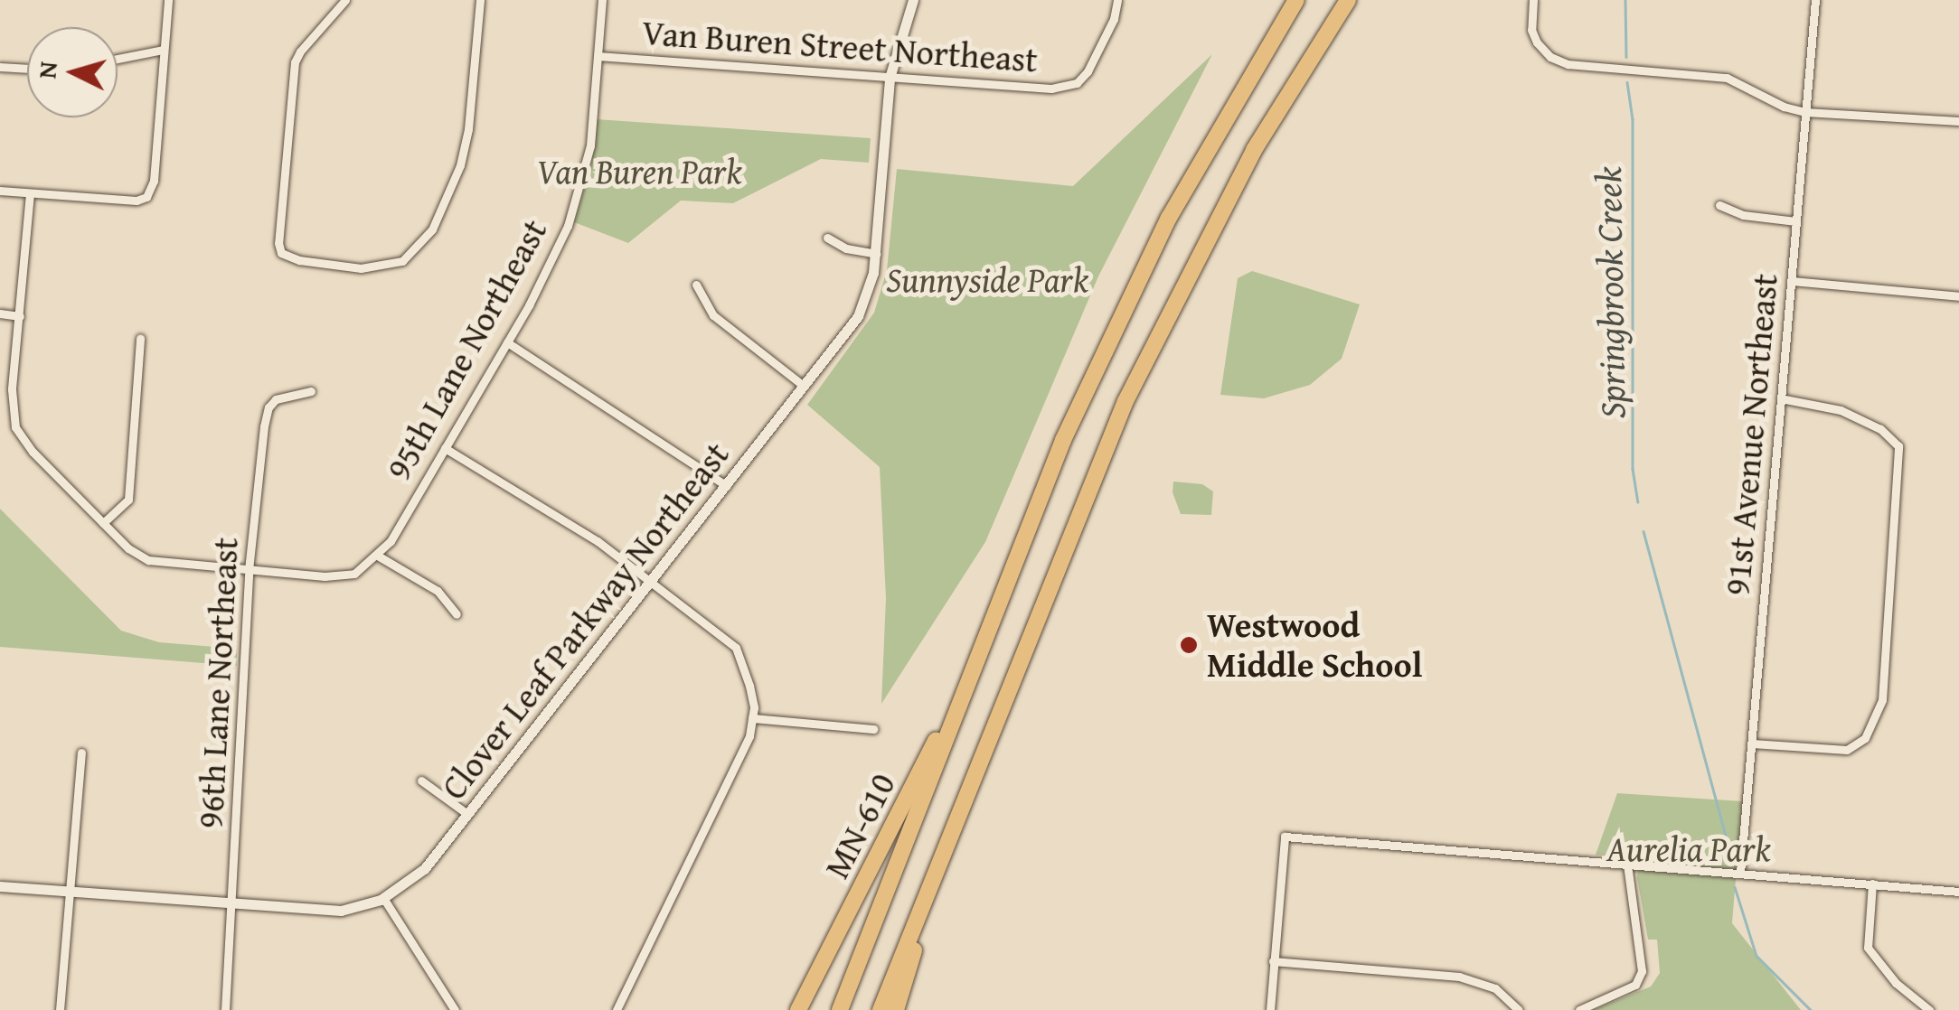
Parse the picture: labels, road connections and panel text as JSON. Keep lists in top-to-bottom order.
{
  "streets": {
    "highway": ["MN-610"],
    "street": [
      "Van Buren Street Northeast",
      "95th Lane Northeast",
      "91st Avenue Northeast",
      "Clover Leaf Parkway Northeast",
      "96th Lane Northeast"
    ]
  },
  "crossings": [
    ["Van Buren Street Northeast", "95th Lane Northeast"],
    ["Van Buren Street Northeast", "Clover Leaf Parkway Northeast"],
    ["Clover Leaf Parkway Northeast", "96th Lane Northeast"]
  ],
  "water": ["Springbrook Creek"],
  "parks": ["Van Buren Park", "Sunnyside Park", "Aurelia Park"],
  "places": ["Westwood Middle School"],
  "north": "left"
}
